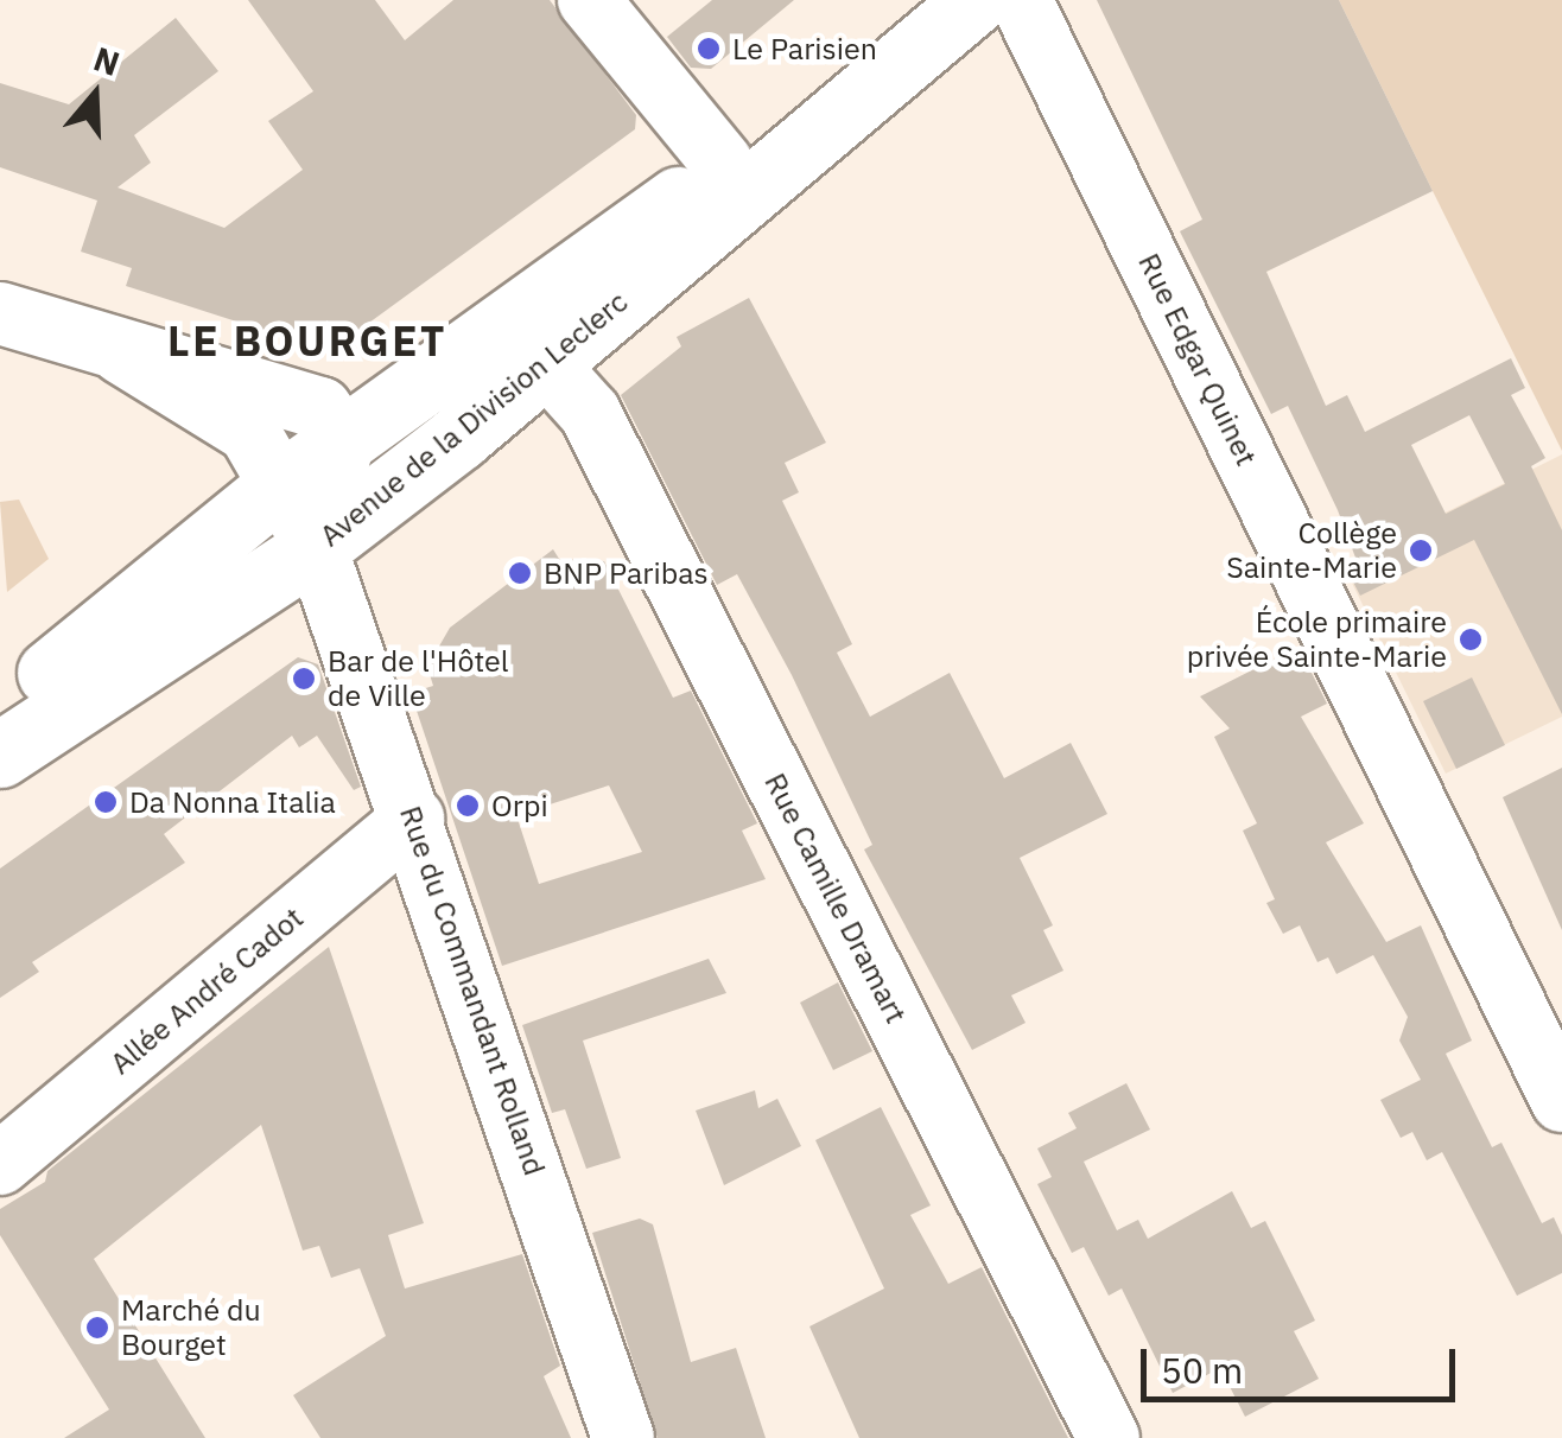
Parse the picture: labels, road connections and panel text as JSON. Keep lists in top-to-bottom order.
{
  "streets": {
    "main road": ["Avenue de la Division Leclerc"],
    "street": [
      "Rue Edgar Quinet",
      "Rue Camille Dramart",
      "Allée André Cadot",
      "Rue du Commandant Rolland"
    ]
  },
  "crossings": [
    ["Avenue de la Division Leclerc", "Rue Camille Dramart"],
    ["Avenue de la Division Leclerc", "Rue du Commandant Rolland"],
    ["Allée André Cadot", "Rue du Commandant Rolland"]
  ],
  "districts": ["LE BOURGET"],
  "places": [
    "Le Parisien",
    "Collège Sainte-Marie",
    "BNP Paribas",
    "École primaire privée Sainte-Marie",
    "Bar de l'Hôtel de Ville",
    "Da Nonna Italia",
    "Orpi",
    "Marché du Bourget"
  ],
  "scale_bar": "50 m",
  "north": "top"
}
